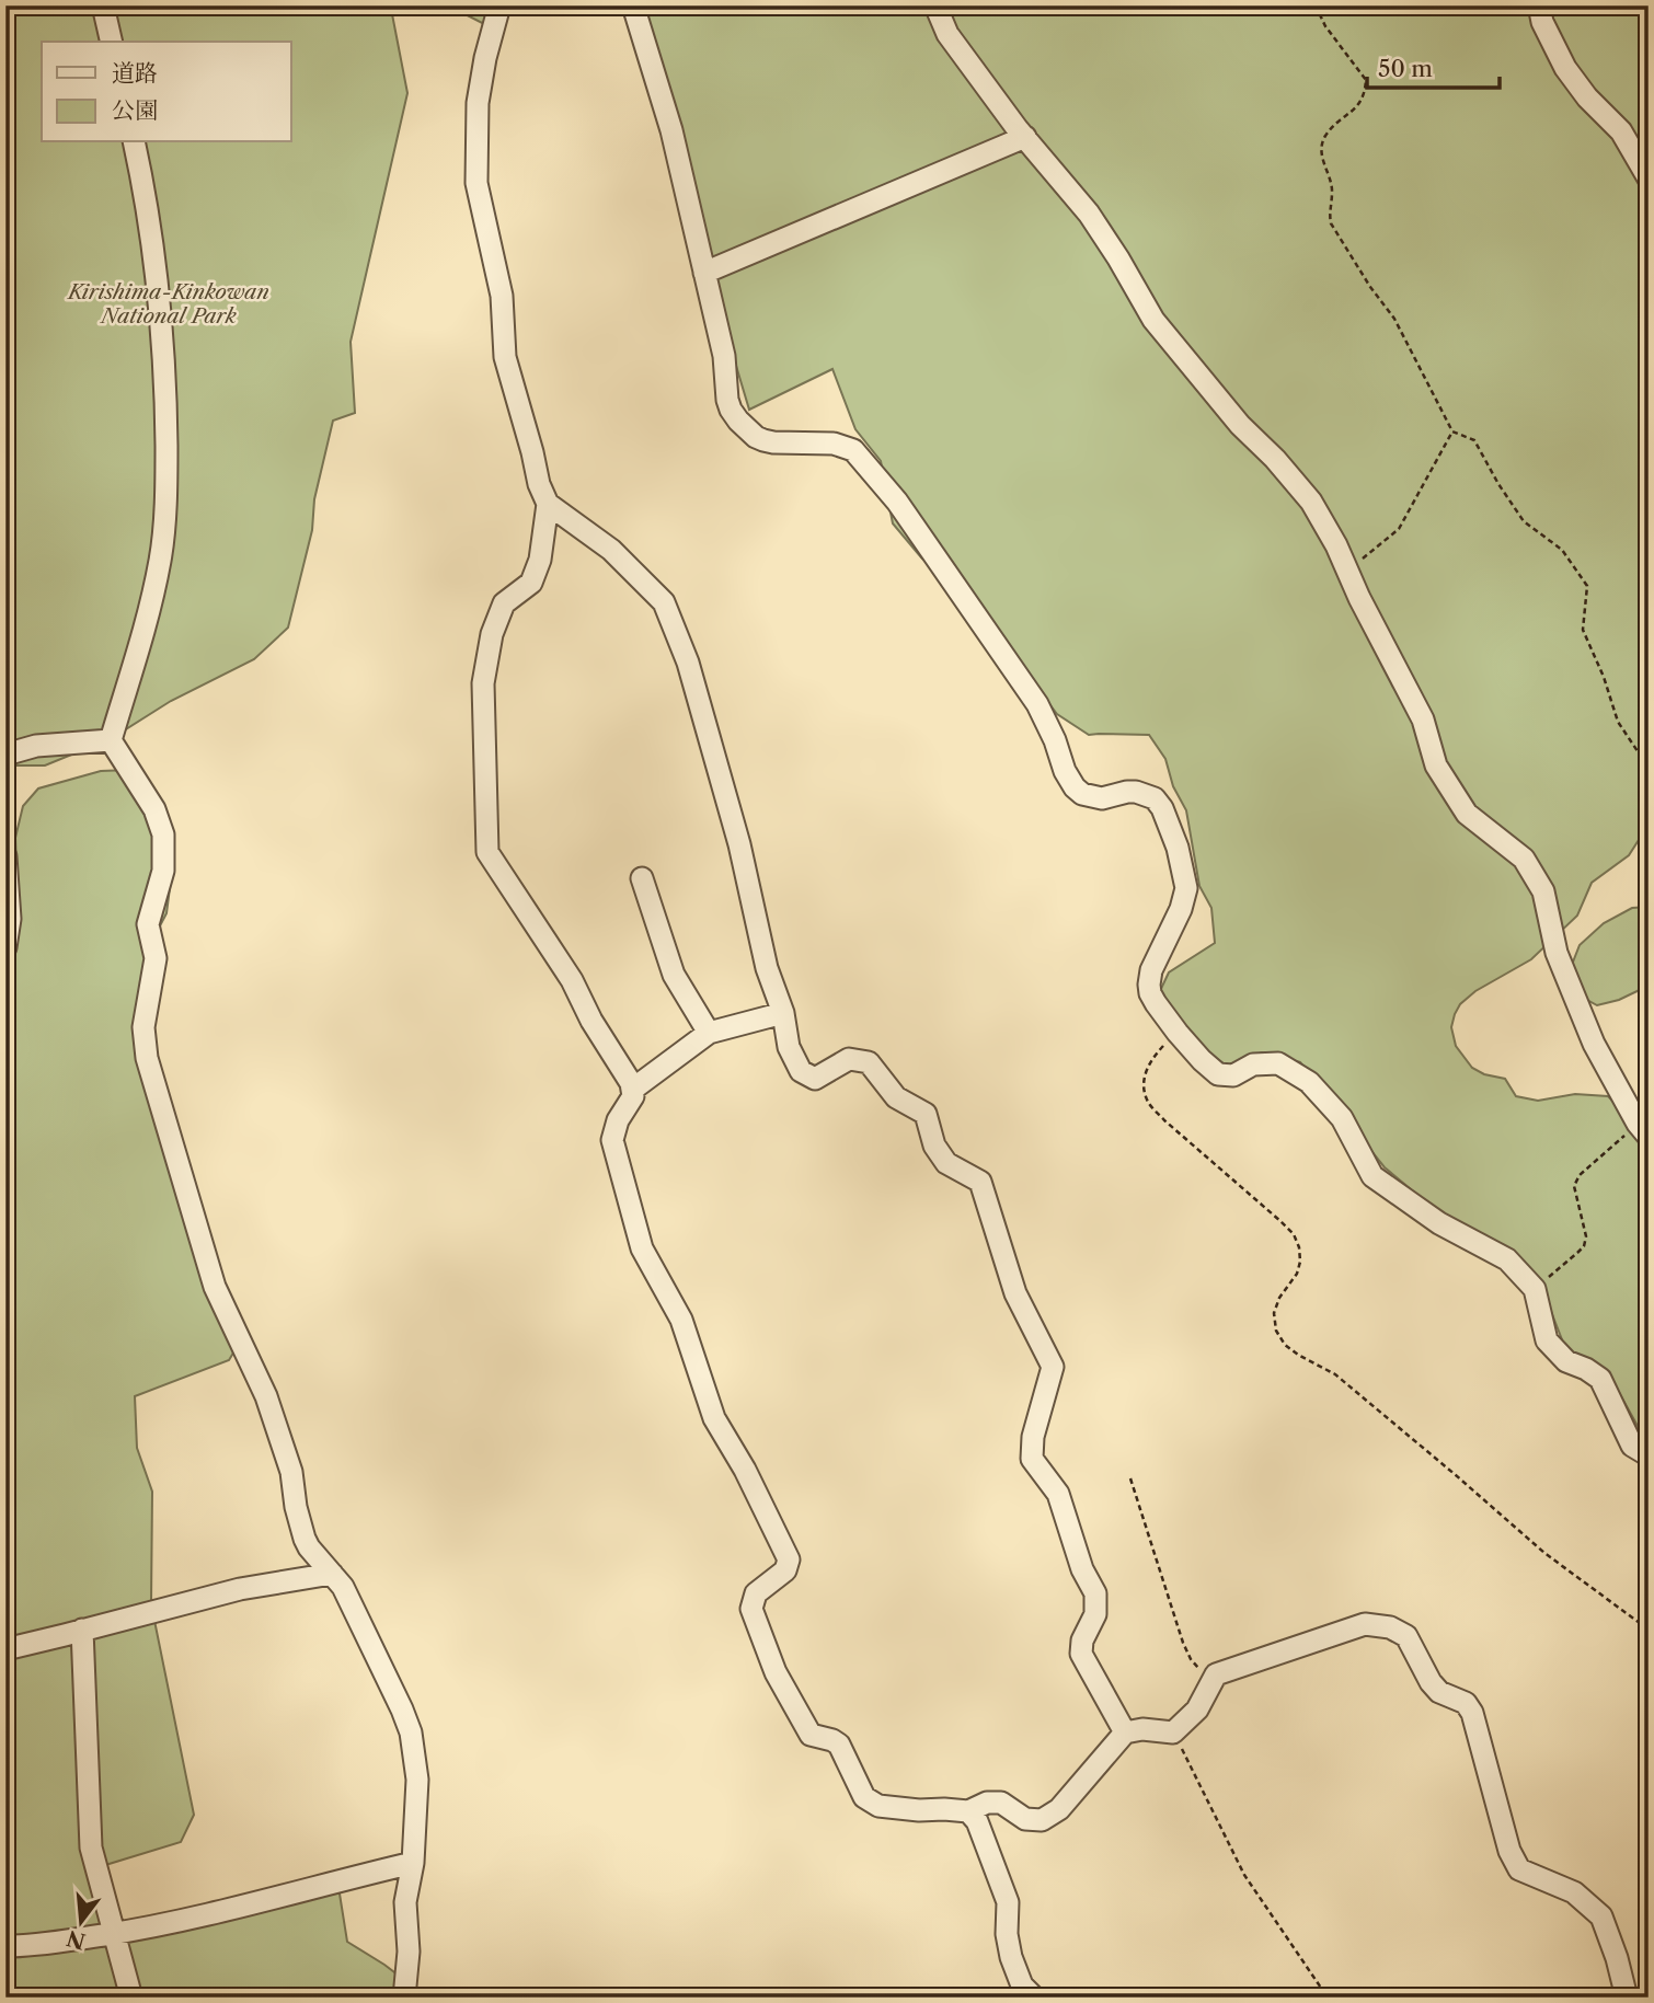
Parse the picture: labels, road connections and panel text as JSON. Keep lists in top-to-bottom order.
{
  "parks": ["Kirishima-Kinkowan National Park"],
  "legend": ["道路", "公園"],
  "scale_bar": "50 m",
  "north": "bottom"
}
